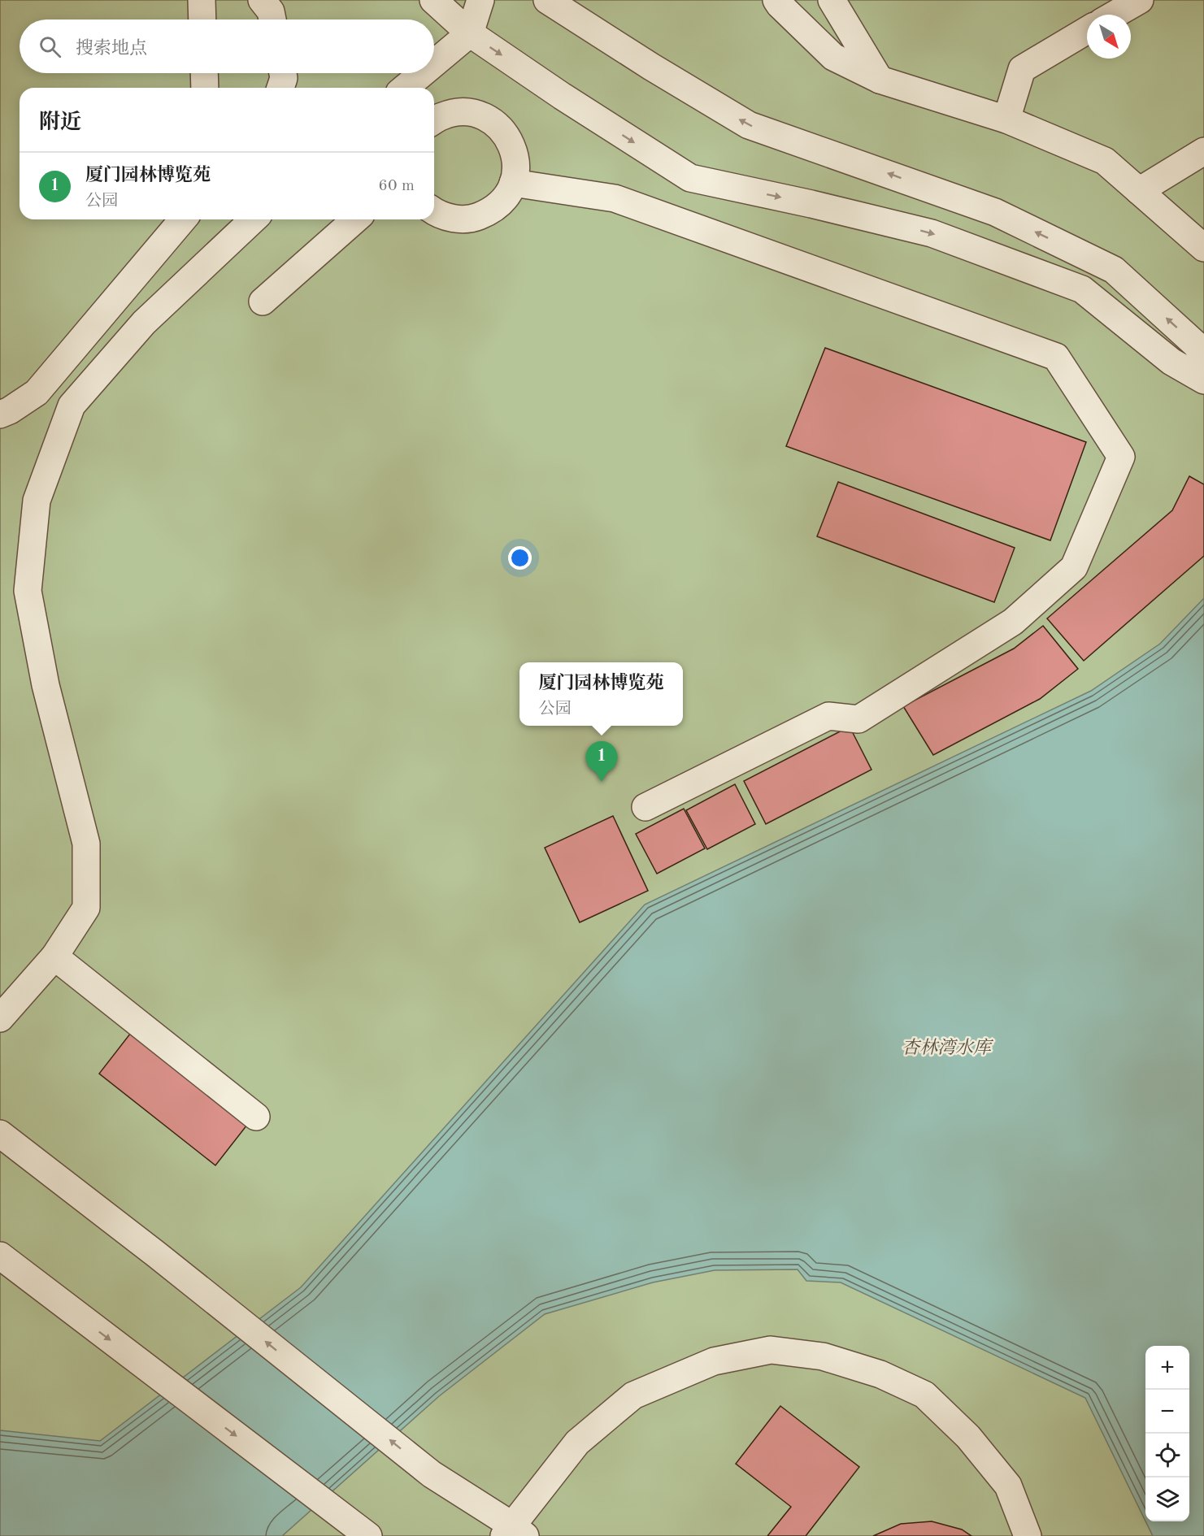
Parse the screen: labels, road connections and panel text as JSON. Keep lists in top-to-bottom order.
{
  "water": ["杏林湾水库"],
  "north": "bottom right",
  "page": {
    "search": "搜索地点",
    "heading": "附近",
    "list": [
      {
        "mark": "1",
        "name": "厦门园林博览苑",
        "note": "公园",
        "value": "60 m"
      }
    ],
    "popup": ["厦门园林博览苑", "公园"],
    "pins": "1",
    "map_buttons": ["+", "−"]
  }
}
